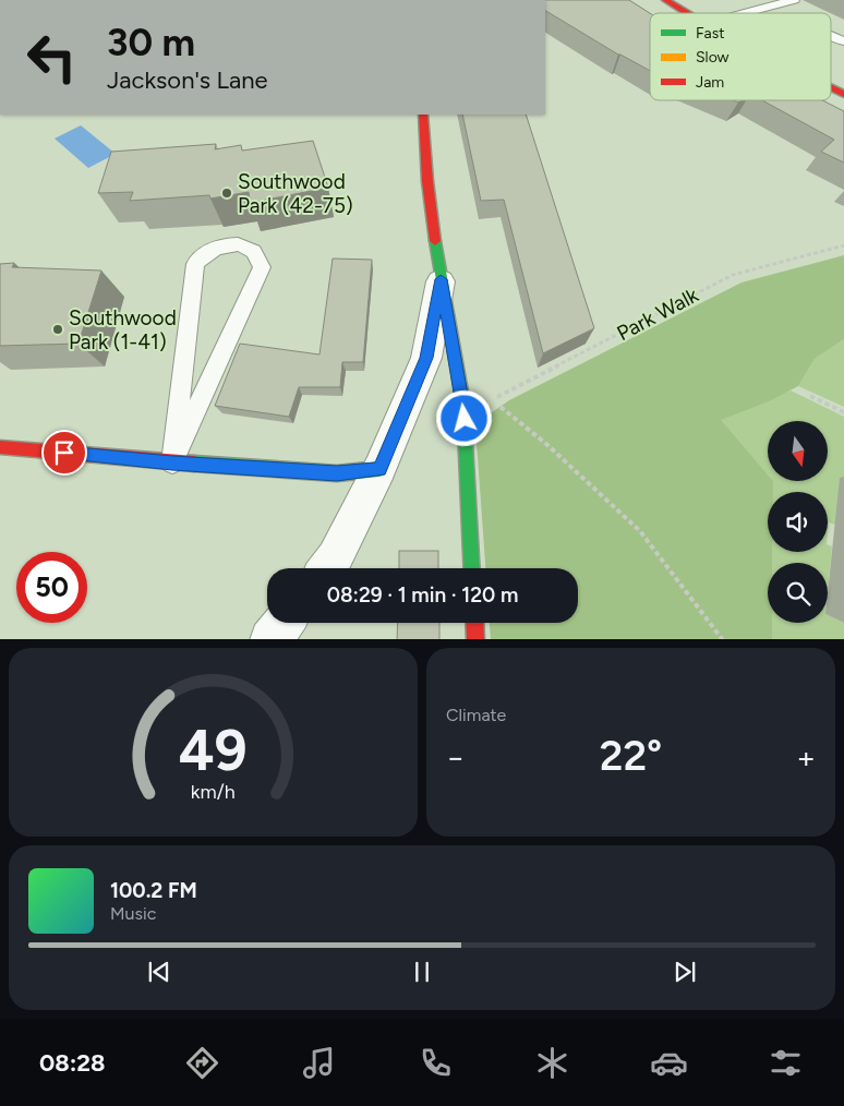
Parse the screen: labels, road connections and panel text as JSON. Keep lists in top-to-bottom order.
{
  "streets": {
    "path": ["Park Walk"]
  },
  "places": ["Southwood Park (42-75)", "Southwood Park (1-41)"],
  "legend": ["Fast", "Slow", "Jam"],
  "north": "bottom",
  "page": {
    "turn": ["30 m", "Jackson's Lane"],
    "limit": "50",
    "trip": "08:29 · 1 min · 120 m",
    "tile": "Climate",
    "heat": ["−", "22°", "+"],
    "song": ["100.2 FM", "Music"],
    "tabs": "08:28",
    "gauge": ["49", "km/h"]
  }
}
